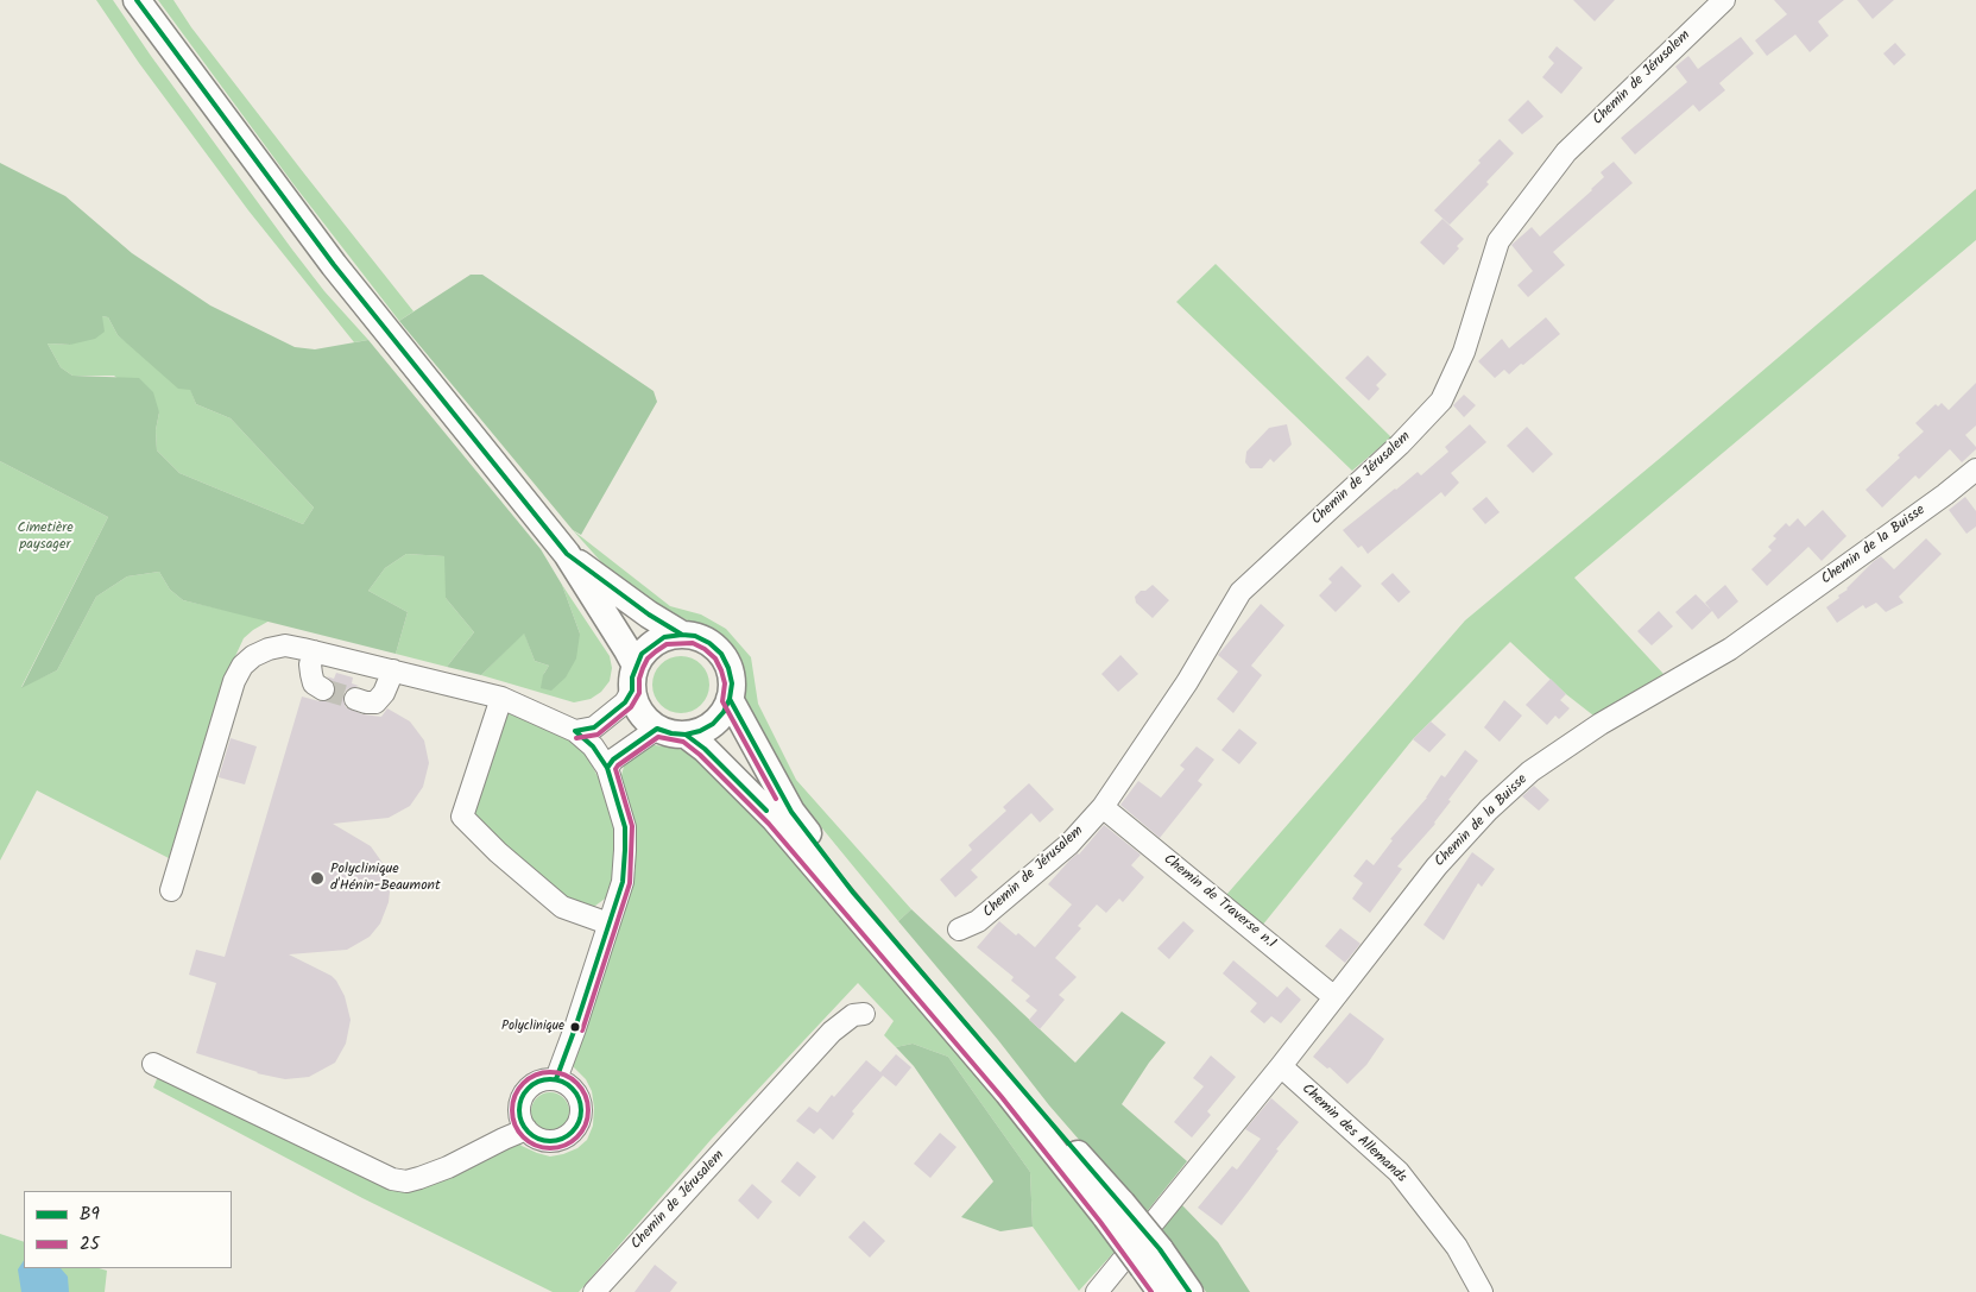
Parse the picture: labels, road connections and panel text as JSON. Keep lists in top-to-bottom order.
{
  "streets": {
    "street": [
      "Chemin de Jérusalem",
      "Chemin de la Buisse",
      "Chemin de Traverse n.1",
      "Chemin des Allemands"
    ]
  },
  "crossings": [
    ["Chemin de Jérusalem", "Chemin de Traverse n.1"],
    ["Chemin de la Buisse", "Chemin de Traverse n.1"],
    ["Chemin de la Buisse", "Chemin des Allemands"]
  ],
  "parks": ["Cimetière paysager"],
  "places": ["Polyclinique d'Hénin-Beaumont", "Polyclinique"],
  "lines": ["transit line B9", "transit line 25"],
  "legend": ["B9", "25"]
}
